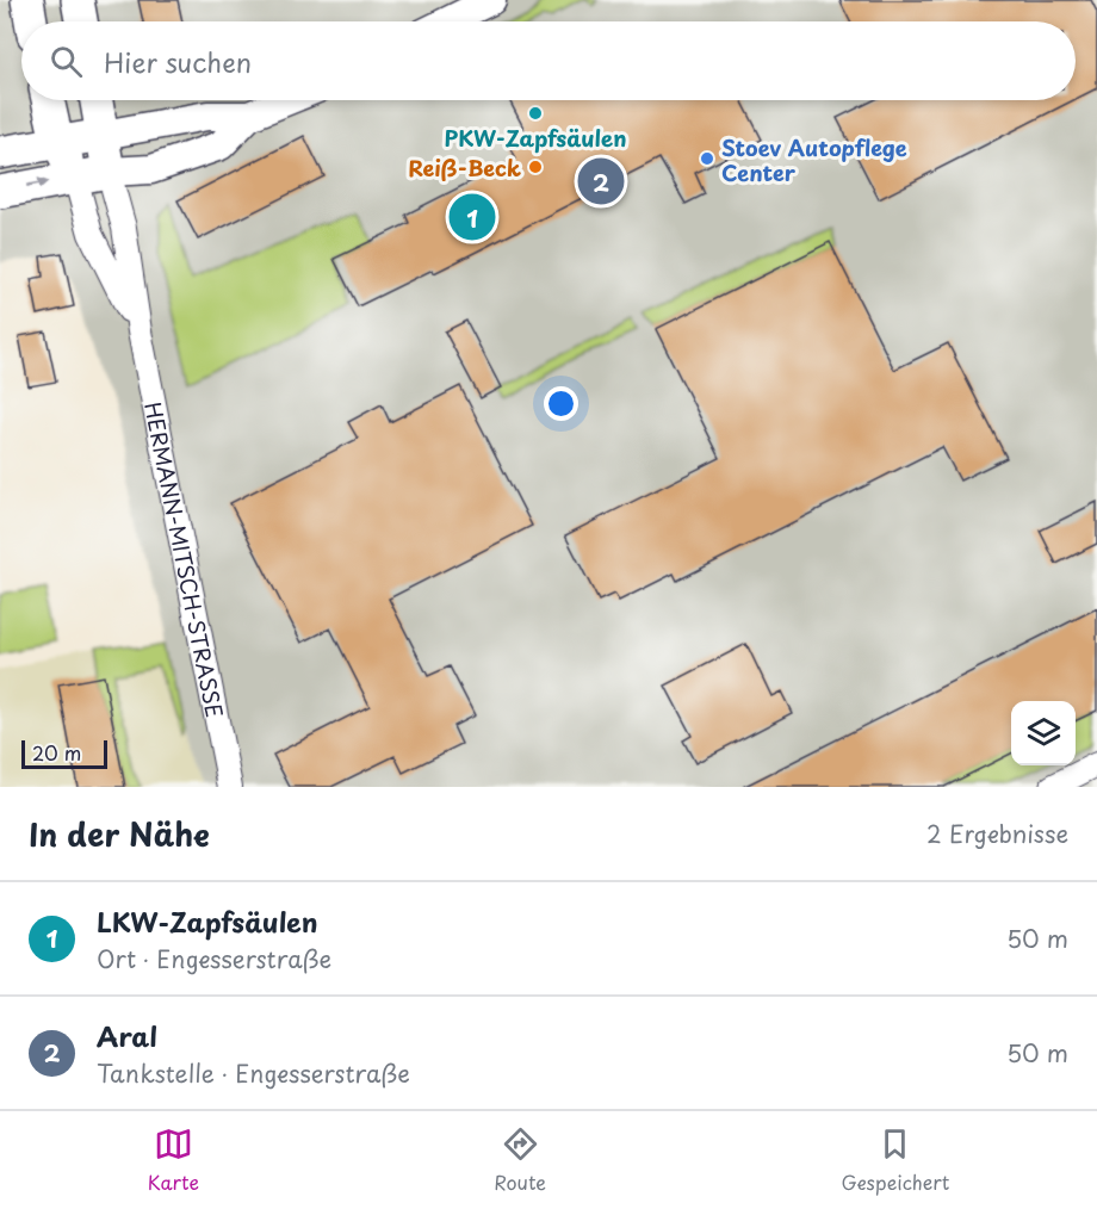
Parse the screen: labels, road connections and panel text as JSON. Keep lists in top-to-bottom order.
{
  "streets": {
    "main road": ["HERMANN-MITSCH-STRASSE"]
  },
  "places": ["PKW-Zapfsäulen", "Stoev Autopflege Center", "Reiß-Beck"],
  "scale_bar": "20 m",
  "page": {
    "search": "Hier suchen",
    "pins": ["2", "1"],
    "scale": "20 m",
    "heading": ["In der Nähe", "2 Ergebnisse"],
    "list": [
      {
        "mark": "1",
        "name": "LKW-Zapfsäulen",
        "note": "Ort · Engesserstraße",
        "value": "50 m"
      },
      {
        "mark": "2",
        "name": "Aral",
        "note": "Tankstelle · Engesserstraße",
        "value": "50 m"
      }
    ],
    "nav": ["Karte", "Route", "Gespeichert"]
  }
}
